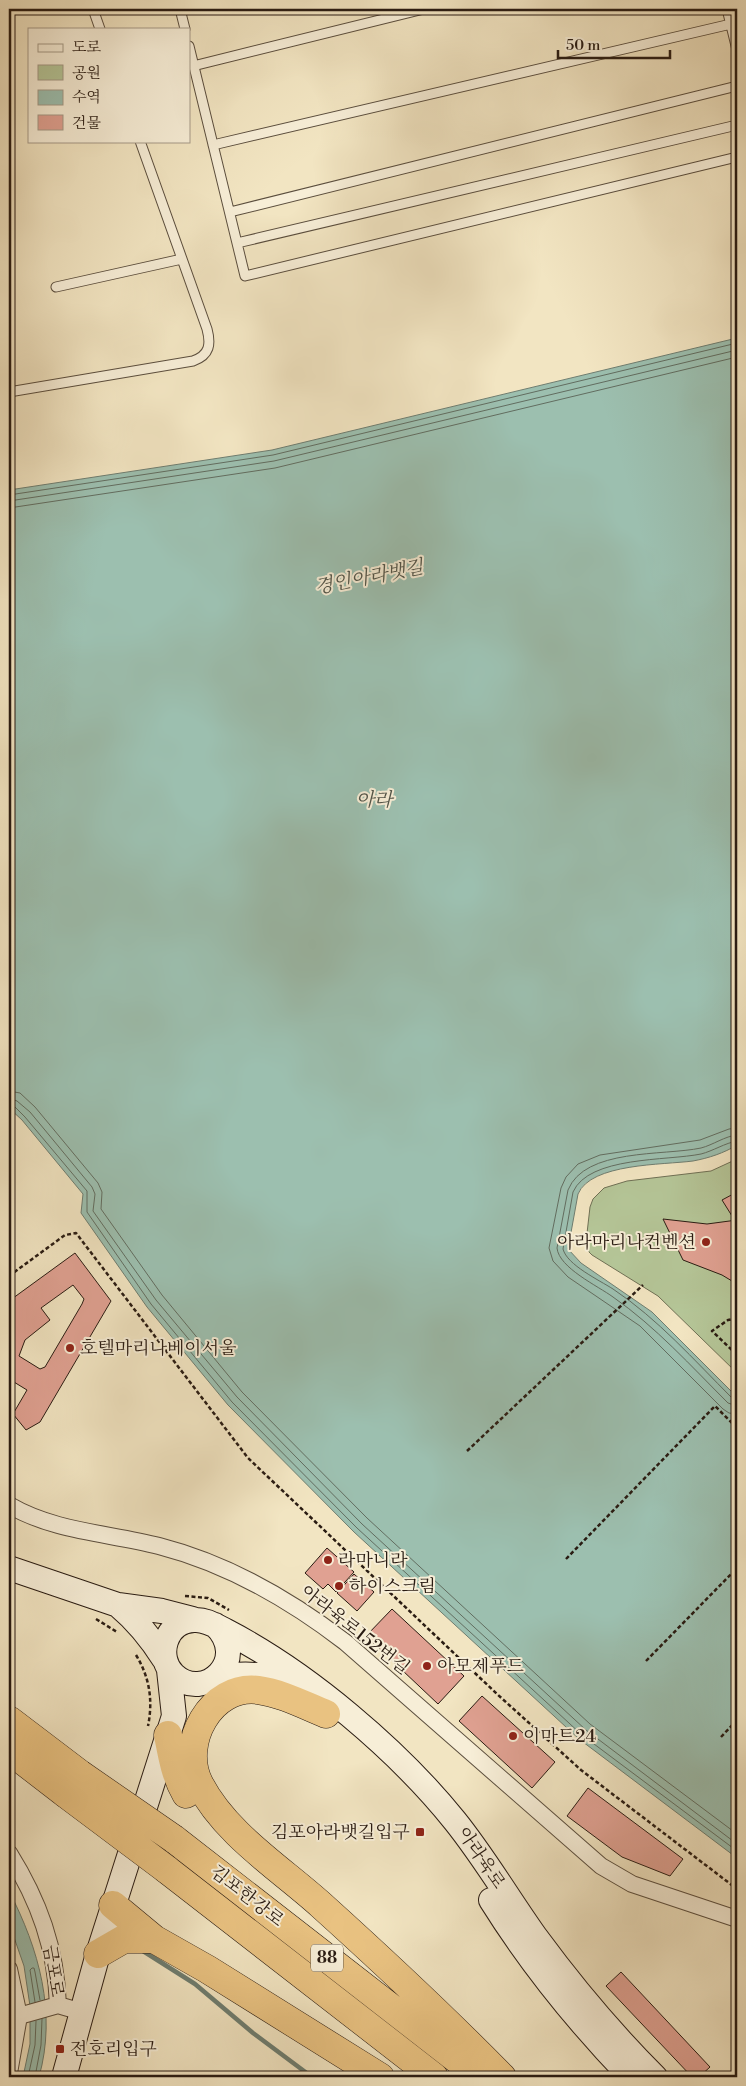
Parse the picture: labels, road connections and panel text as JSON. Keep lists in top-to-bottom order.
{
  "streets": {
    "highway": ["김포한강로", "88"],
    "street": ["아라육로152번길", "아라육로", "금포로"]
  },
  "water": ["경인아라뱃길", "아라"],
  "places": {
    "other": [
      "아라마리나컨벤션",
      "호텔마리나베이서울",
      "라마니라",
      "하이스크림",
      "아모제푸드",
      "이마트24"
    ],
    "transit": ["김포아라뱃길입구", "전호리입구"]
  },
  "legend": [
    "도로",
    "공원",
    "수역",
    "건물"
  ],
  "scale_bar": "50 m"
}
